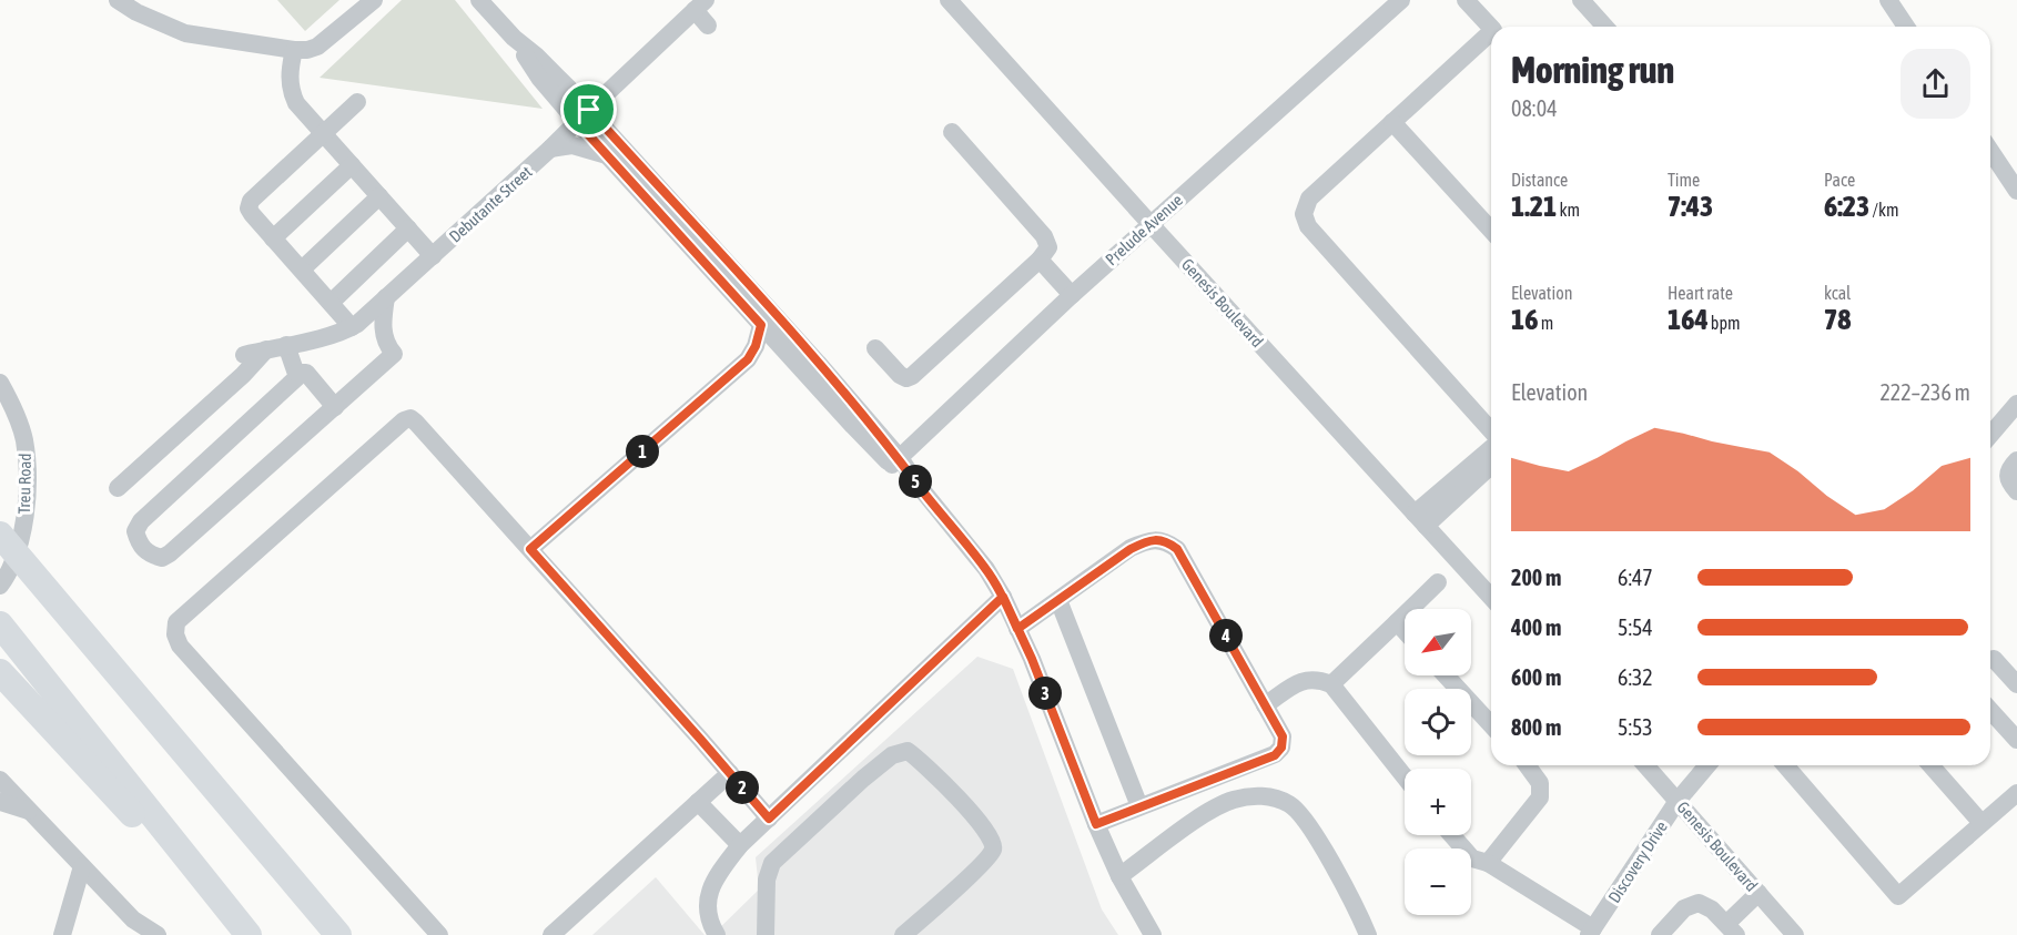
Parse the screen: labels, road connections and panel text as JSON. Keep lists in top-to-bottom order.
{
  "streets": {
    "street": [
      "Debutante Street",
      "Prelude Avenue",
      "Genesis Boulevard",
      "Treu Road",
      "Discovery Drive"
    ]
  },
  "crossings": [
    ["Prelude Avenue", "Genesis Boulevard"],
    ["Genesis Boulevard", "Discovery Drive"]
  ],
  "north": "bottom left",
  "page": {
    "heading": ["Morning run", "08:04"],
    "stats": [
      ["Distance", "1.21 km"],
      ["Time", "7:43"],
      ["Pace", "6:23 /km"],
      ["Elevation", "16 m"],
      ["Heart rate", "164 bpm"],
      ["kcal", "78"]
    ],
    "chart": ["Elevation", "222–236 m"],
    "pins": [
      "1",
      "5",
      "4",
      "3",
      "2"
    ],
    "list": [
      {
        "name": "200 m",
        "note": "6:47"
      },
      {
        "name": "400 m",
        "note": "5:54"
      },
      {
        "name": "600 m",
        "note": "6:32"
      },
      {
        "name": "800 m",
        "note": "5:53"
      }
    ],
    "map_buttons": ["+", "−"]
  }
}
